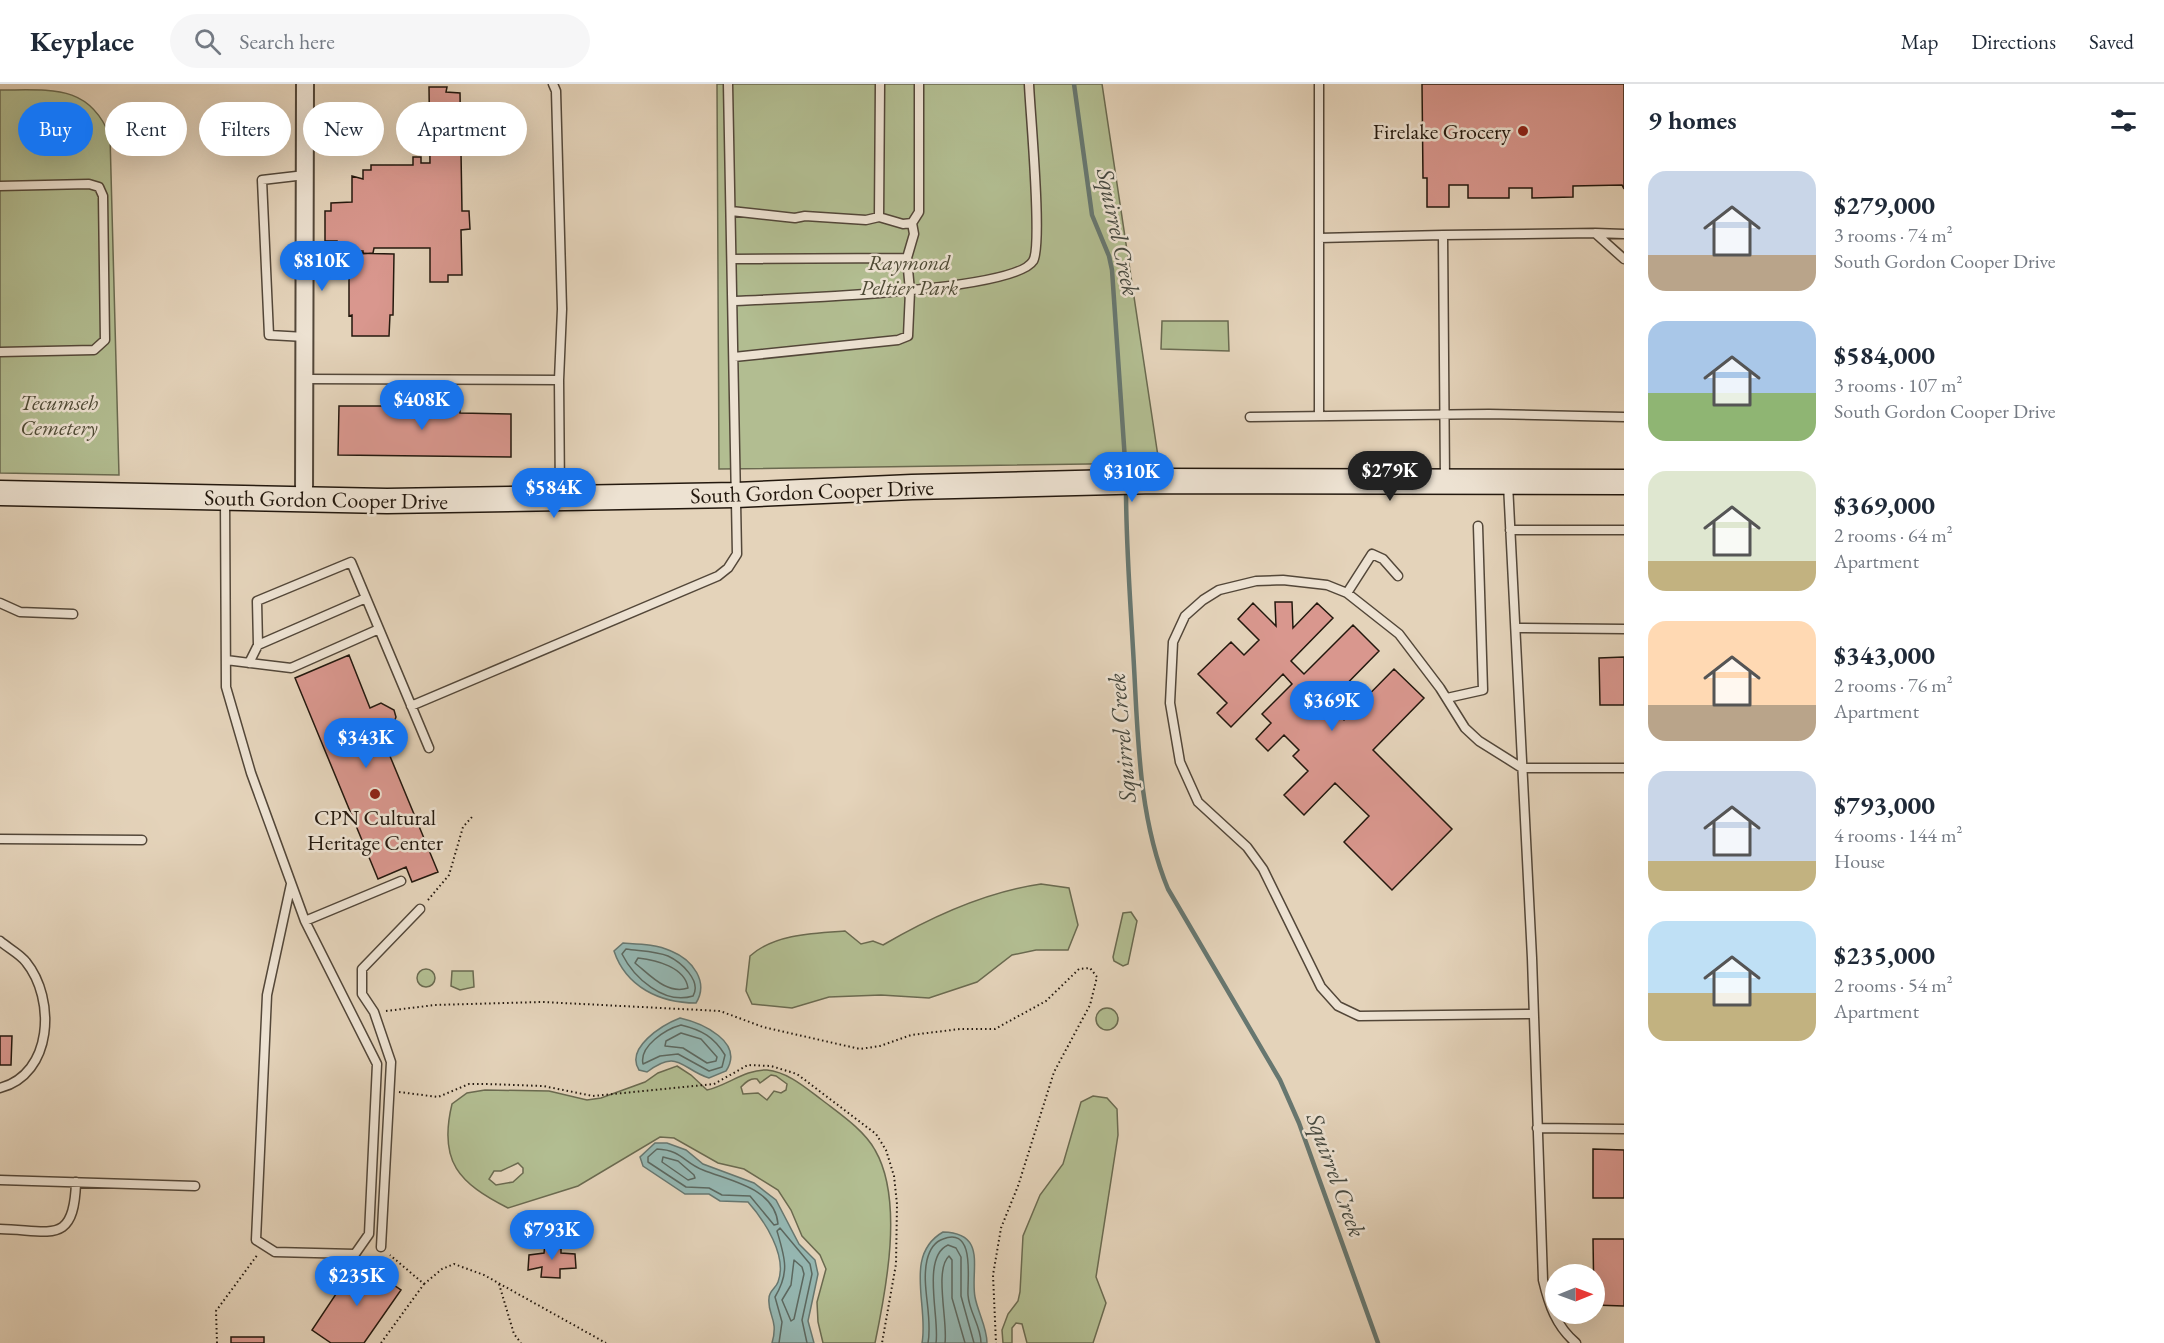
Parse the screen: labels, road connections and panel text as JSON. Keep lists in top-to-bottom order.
{
  "streets": {
    "main road": ["South Gordon Cooper Drive"]
  },
  "water": ["Squirrel Creek"],
  "parks": ["Raymond Peltier Park", "Tecumseh Cemetery"],
  "places": ["Firelake Grocery", "CPN Cultural Heritage Center"],
  "north": "right",
  "page": {
    "header": "Keyplace",
    "search": "Search here",
    "nav": ["Map", "Directions", "Saved"],
    "heading": "9 homes",
    "chip": [
      "Buy",
      "Rent",
      "Filters",
      "New",
      "Apartment"
    ],
    "list": [
      {
        "name": "$279,000",
        "note": "3 rooms · 74 m² · South Gordon Cooper Drive"
      },
      {
        "name": "$584,000",
        "note": "3 rooms · 107 m² · South Gordon Cooper Drive"
      },
      {
        "name": "$369,000",
        "note": "2 rooms · 64 m² · Apartment"
      },
      {
        "name": "$343,000",
        "note": "2 rooms · 76 m² · Apartment"
      },
      {
        "name": "$793,000",
        "note": "4 rooms · 144 m² · House"
      },
      {
        "name": "$235,000",
        "note": "2 rooms · 54 m² · Apartment"
      }
    ],
    "price": [
      "$810K",
      "$408K",
      "$279K",
      "$310K",
      "$584K",
      "$369K",
      "$343K",
      "$793K",
      "$235K"
    ]
  }
}
